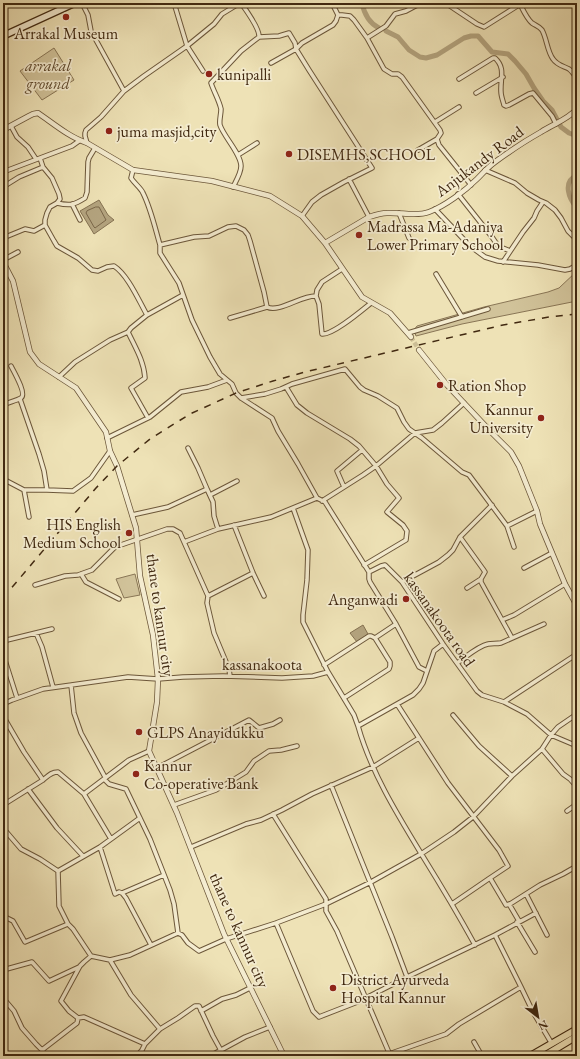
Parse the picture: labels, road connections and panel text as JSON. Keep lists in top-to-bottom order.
{
  "streets": {
    "street": [
      "Anjukandy Road",
      "thane to kannur city",
      "kassanakoota road",
      "kassanakoota"
    ]
  },
  "crossings": [
    ["thane to kannur city", "kassanakoota"]
  ],
  "parks": ["arrakal ground"],
  "places": [
    "Arrakal Museum",
    "kunipalli",
    "juma masjid,city",
    "DISEMHS,SCHOOL",
    "Madrassa Ma-Adaniya Lower Primary School",
    "Ration Shop",
    "Kannur University",
    "HIS English Medium School",
    "Anganwadi",
    "GLPS Anayidukku",
    "Kannur Co-operative Bank",
    "District Ayurveda Hospital Kannur"
  ],
  "north": "bottom right"
}
